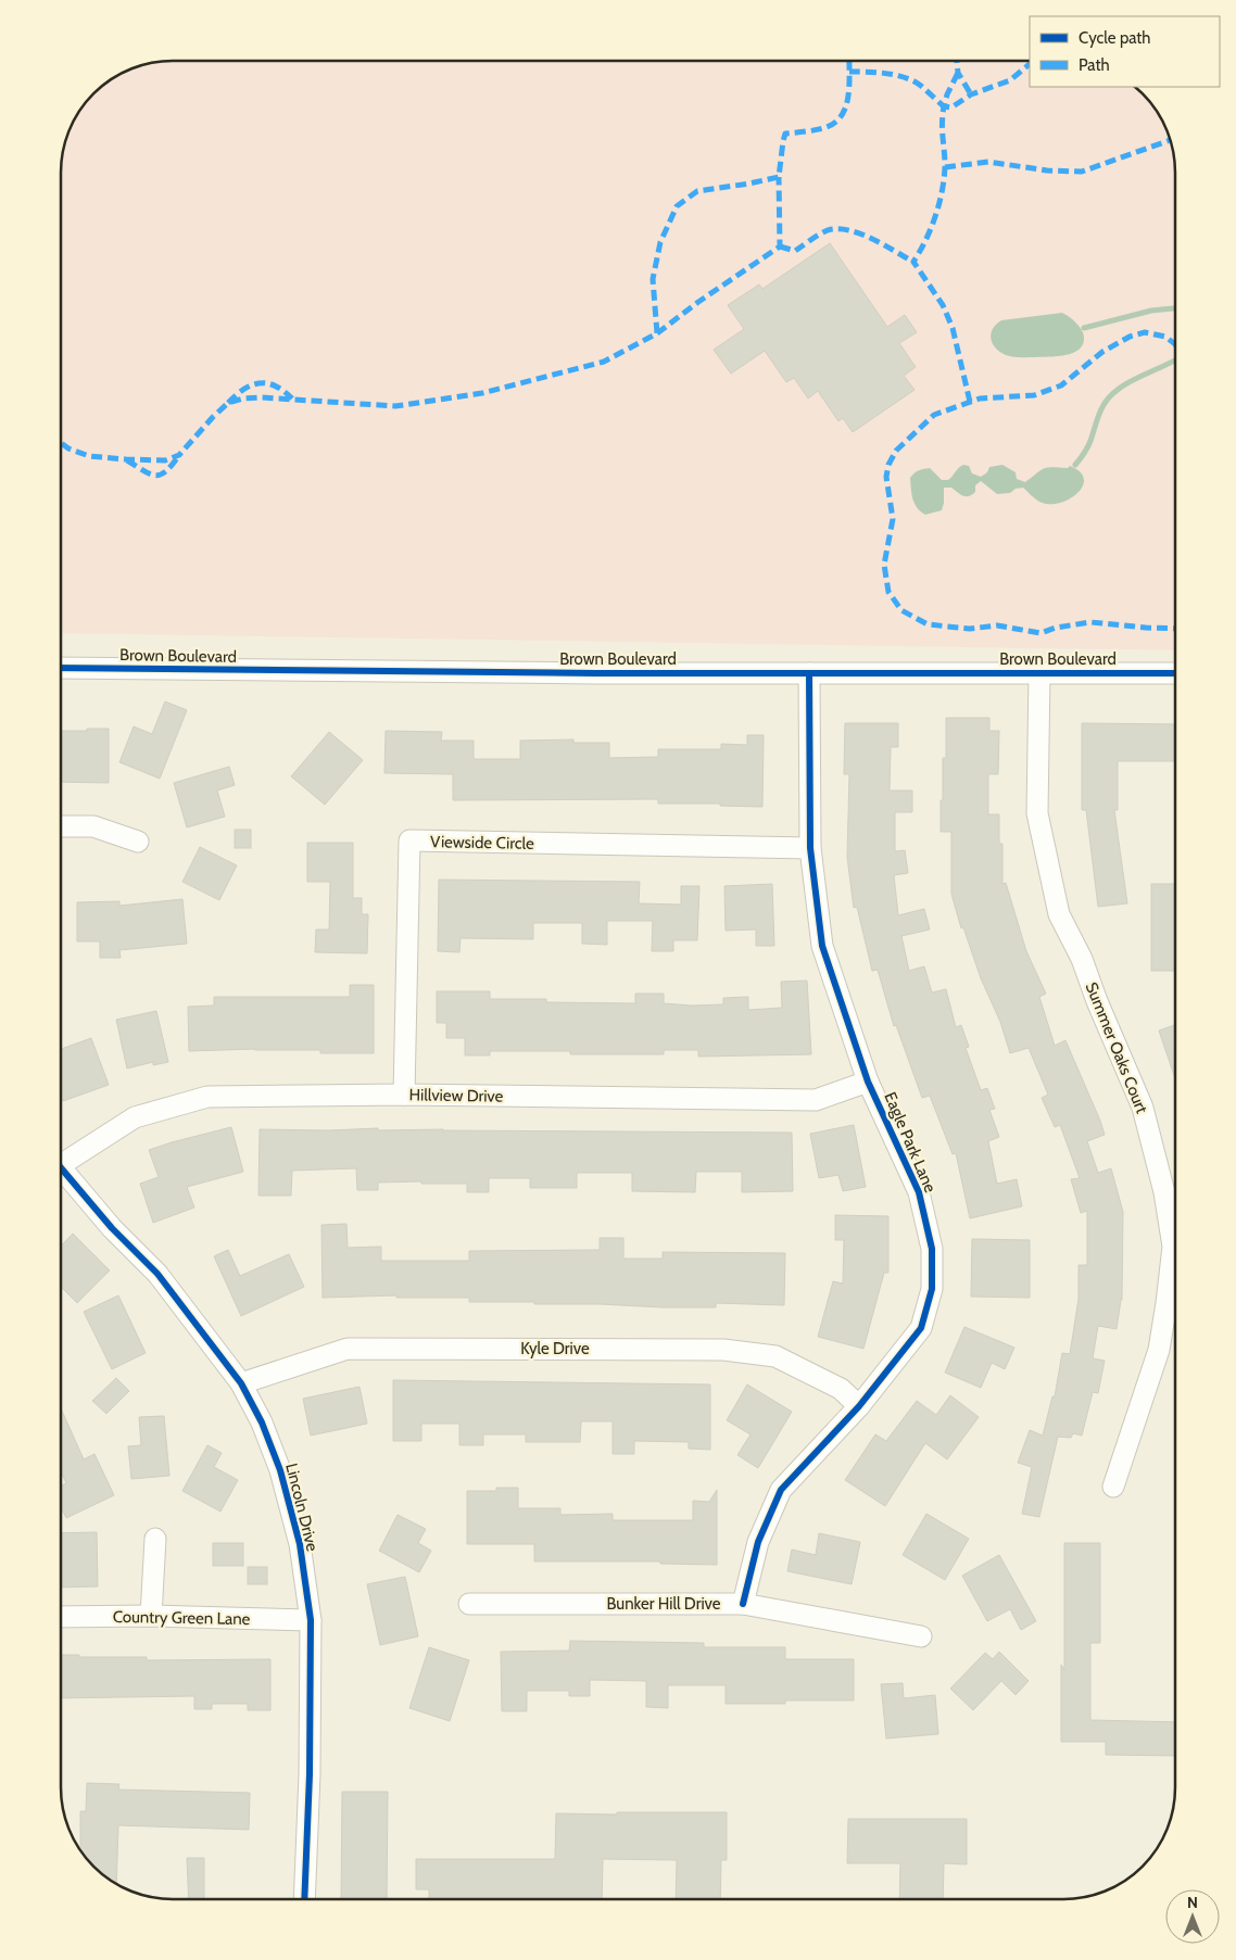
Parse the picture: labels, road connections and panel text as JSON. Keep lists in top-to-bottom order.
{
  "streets": {
    "street": [
      "Brown Boulevard",
      "Viewside Circle",
      "Summer Oaks Court",
      "Hillview Drive",
      "Eagle Park Lane",
      "Kyle Drive",
      "Lincoln Drive",
      "Bunker Hill Drive",
      "Country Green Lane"
    ]
  },
  "crossings": [
    ["Brown Boulevard", "Summer Oaks Court"],
    ["Brown Boulevard", "Eagle Park Lane"],
    ["Viewside Circle", "Hillview Drive"],
    ["Viewside Circle", "Eagle Park Lane"],
    ["Hillview Drive", "Eagle Park Lane"],
    ["Eagle Park Lane", "Kyle Drive"],
    ["Eagle Park Lane", "Bunker Hill Drive"],
    ["Kyle Drive", "Lincoln Drive"],
    ["Lincoln Drive", "Country Green Lane"]
  ],
  "legend": ["Cycle path", "Path"],
  "north": "top"
}
